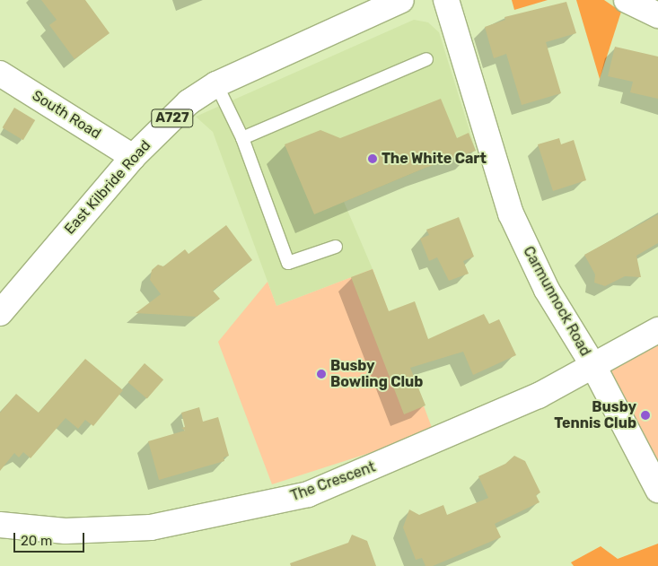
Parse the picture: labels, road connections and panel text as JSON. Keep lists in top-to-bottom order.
{
  "streets": {
    "main road": [
      "South Road",
      "A727",
      "East Kilbride Road",
      "Carmunnock Road",
      "The Crescent"
    ]
  },
  "crossings": [
    ["South Road", "East Kilbride Road"],
    ["Carmunnock Road", "The Crescent"]
  ],
  "places": ["The White Cart", "Busby Bowling Club", "Busby Tennis Club"],
  "scale_bar": "20 m"
}
